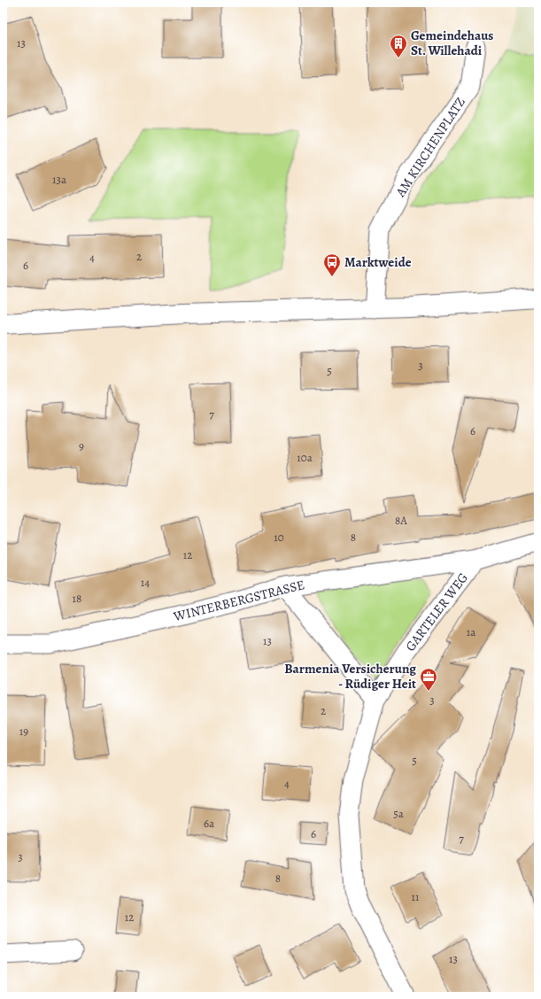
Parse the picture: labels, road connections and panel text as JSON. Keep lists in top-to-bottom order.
{
  "streets": {
    "street": ["AM KIRCHENPLATZ", "WINTERBERGSTRASSE", "GARTELER WEG"]
  },
  "crossings": [
    ["WINTERBERGSTRASSE", "GARTELER WEG"]
  ],
  "places": {
    "building": ["Gemeindehaus St. Willehadi"],
    "bus stop": ["Marktweide"],
    "office": ["Barmenia Versicherung - Rüdiger Heit"]
  },
  "house_numbers": [
    "13",
    "13a",
    "2",
    "4",
    "6",
    "3",
    "5",
    "7",
    "6",
    "9",
    "10a",
    "8A",
    "10",
    "8",
    "12",
    "14",
    "18",
    "1a",
    "13",
    "3",
    "2",
    "19",
    "5",
    "4",
    "5a",
    "6a",
    "6",
    "7",
    "3",
    "8",
    "11",
    "12",
    "13"
  ]
}
